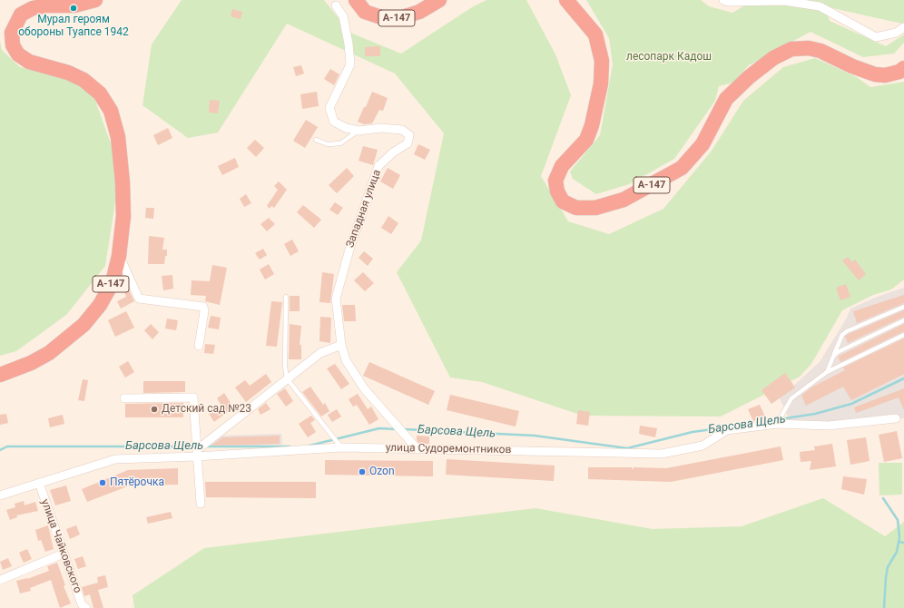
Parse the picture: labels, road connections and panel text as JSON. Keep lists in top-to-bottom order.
{
  "streets": {
    "highway": ["А-147"],
    "street": ["Западная улица", "улица Судоремонтников", "улица Чайковского"]
  },
  "crossings": [
    ["Западная улица", "улица Судоремонтников"],
    ["улица Судоремонтников", "улица Чайковского"]
  ],
  "water": ["Барсова Щель"],
  "parks": ["лесопарк Кадош"],
  "places": [
    "Мурал героям обороны Туапсе 1942",
    "Детский сад №23",
    "Ozon",
    "Пятёрочка"
  ]
}
